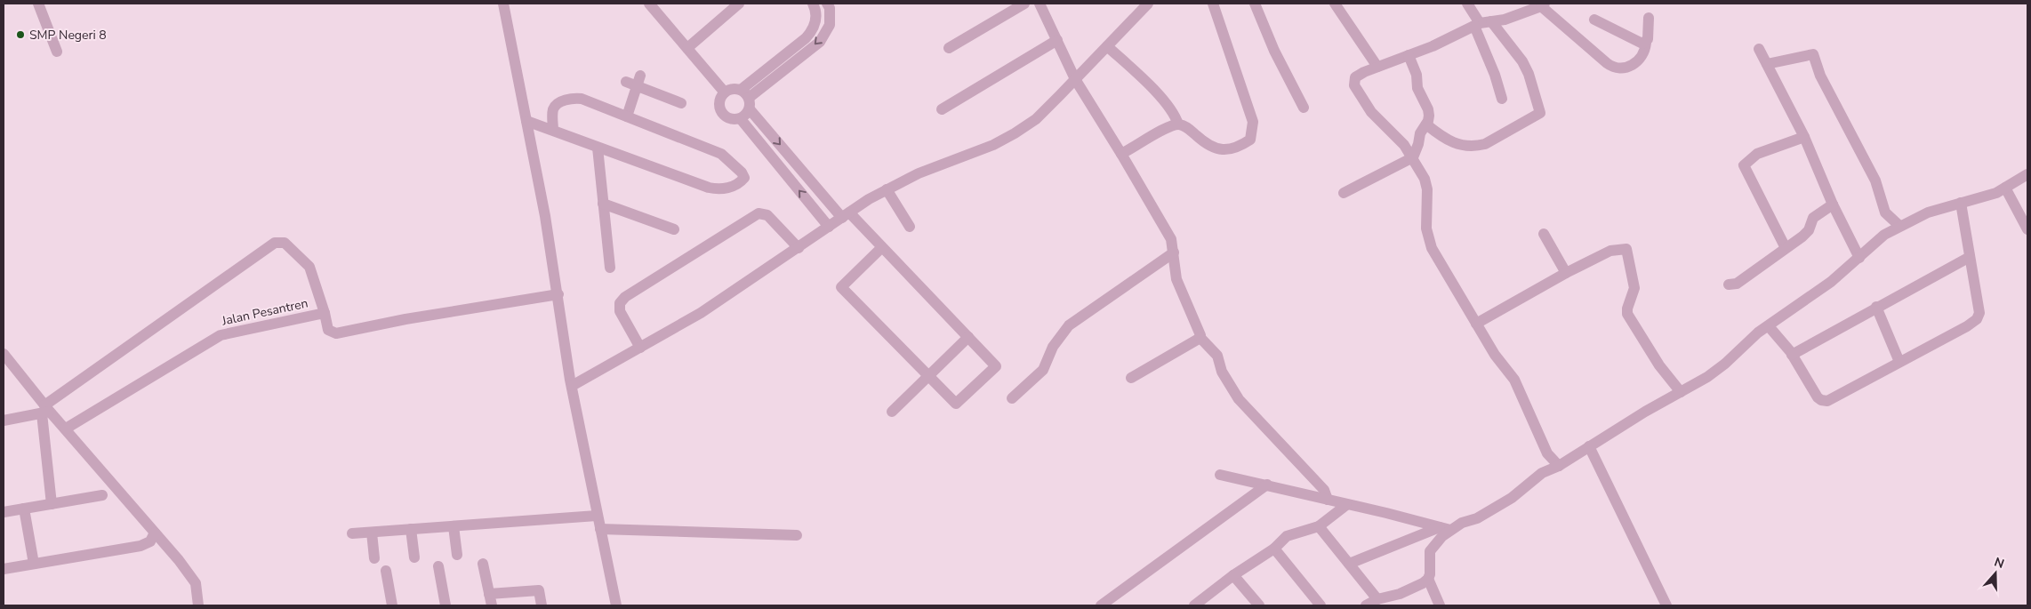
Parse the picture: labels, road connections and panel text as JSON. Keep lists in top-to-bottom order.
{
  "streets": {
    "street": ["Jalan Pesantren"]
  },
  "places": ["SMP Negeri 8"],
  "north": "top"
}
